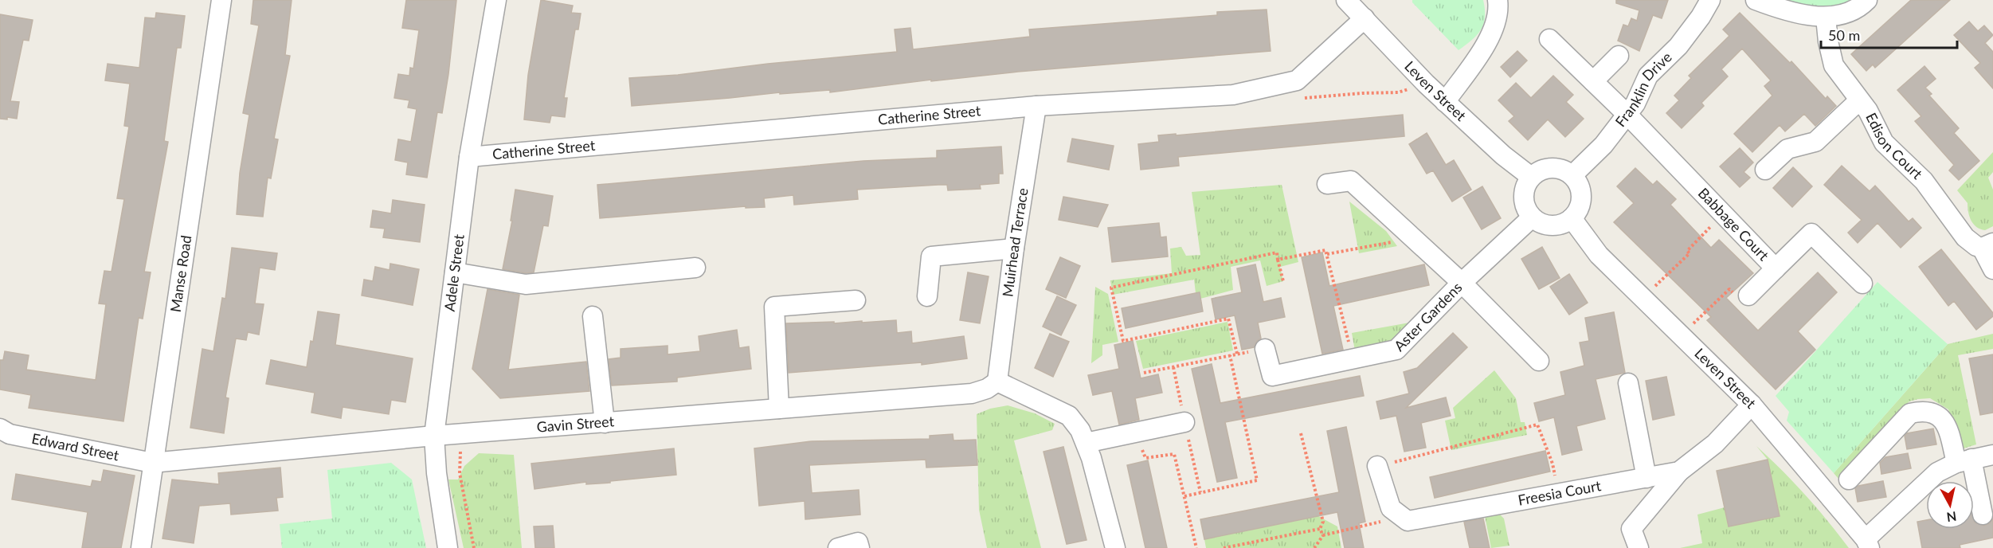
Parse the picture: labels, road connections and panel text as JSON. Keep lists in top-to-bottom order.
{
  "streets": {
    "street": [
      "Franklin Drive",
      "Leven Street",
      "Catherine Street",
      "Edison Court",
      "Babbage Court",
      "Muirhead Terrace",
      "Adele Street",
      "Manse Road",
      "Aster Gardens",
      "Gavin Street",
      "Edward Street",
      "Freesia Court"
    ]
  },
  "crossings": [
    ["Franklin Drive", "Leven Street"],
    ["Franklin Drive", "Babbage Court"],
    ["Franklin Drive", "Aster Gardens"],
    ["Leven Street", "Catherine Street"],
    ["Leven Street", "Aster Gardens"],
    ["Leven Street", "Freesia Court"],
    ["Catherine Street", "Muirhead Terrace"],
    ["Catherine Street", "Adele Street"],
    ["Muirhead Terrace", "Gavin Street"],
    ["Adele Street", "Gavin Street"],
    ["Manse Road", "Gavin Street"],
    ["Manse Road", "Edward Street"],
    ["Gavin Street", "Edward Street"]
  ],
  "scale_bar": "50 m",
  "north": "bottom"
}
